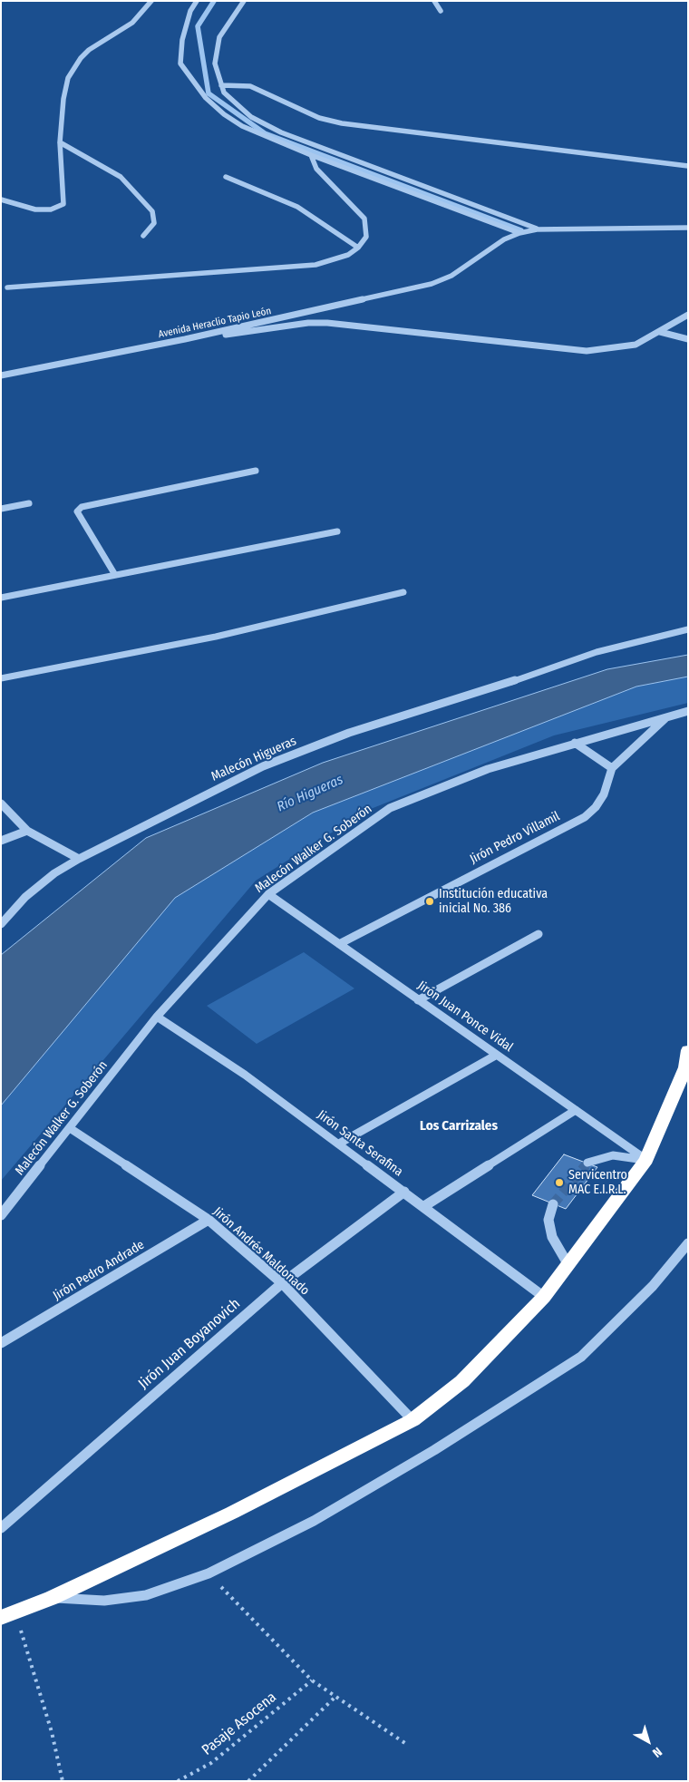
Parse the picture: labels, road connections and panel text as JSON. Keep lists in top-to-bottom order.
{
  "streets": {
    "street": [
      "Avenida Heraclio Tapio León",
      "Malecón Higueras",
      "Jirón Pedro Villamil",
      "Malecón Walker G. Soberón",
      "Jirón Juan Ponce Vidal",
      "Jirón Santa Serafina",
      "Jirón Andrés Maldonado",
      "Jirón Pedro Andrade",
      "Jirón Juan Boyanovich"
    ],
    "path": ["Pasaje Asocena"]
  },
  "crossings": [
    ["Jirón Pedro Villamil", "Malecón Walker G. Soberón"],
    ["Jirón Pedro Villamil", "Jirón Juan Ponce Vidal"],
    ["Malecón Walker G. Soberón", "Jirón Juan Ponce Vidal"],
    ["Malecón Walker G. Soberón", "Jirón Santa Serafina"],
    ["Malecón Walker G. Soberón", "Jirón Andrés Maldonado"],
    ["Jirón Santa Serafina", "Jirón Juan Boyanovich"],
    ["Jirón Andrés Maldonado", "Jirón Pedro Andrade"],
    ["Jirón Andrés Maldonado", "Jirón Juan Boyanovich"]
  ],
  "districts": ["Los Carrizales"],
  "water": ["Río Higueras"],
  "places": ["Institución educativa inicial No. 386", "Servicentro MAC E.I.R.L."],
  "north": "bottom right"
}
